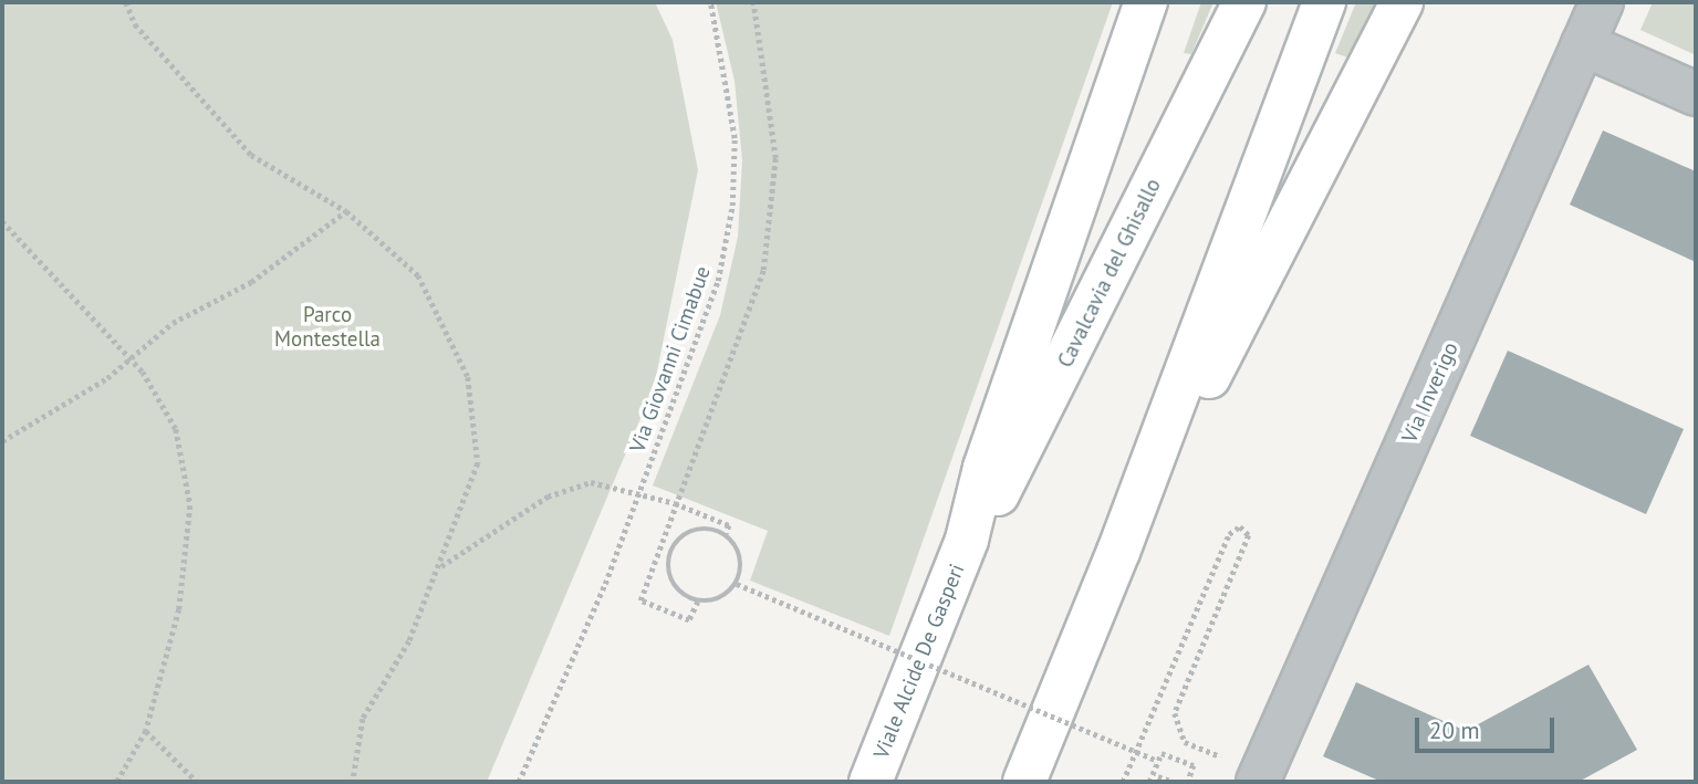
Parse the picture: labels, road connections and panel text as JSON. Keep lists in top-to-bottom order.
{
  "streets": {
    "highway": ["Cavalcavia del Ghisallo", "Viale Alcide De Gasperi"],
    "street": ["Via Inverigo"],
    "path": ["Via Giovanni Cimabue"]
  },
  "crossings": [
    ["Cavalcavia del Ghisallo", "Viale Alcide De Gasperi"]
  ],
  "parks": ["Parco Montestella"],
  "scale_bar": "20 m"
}
